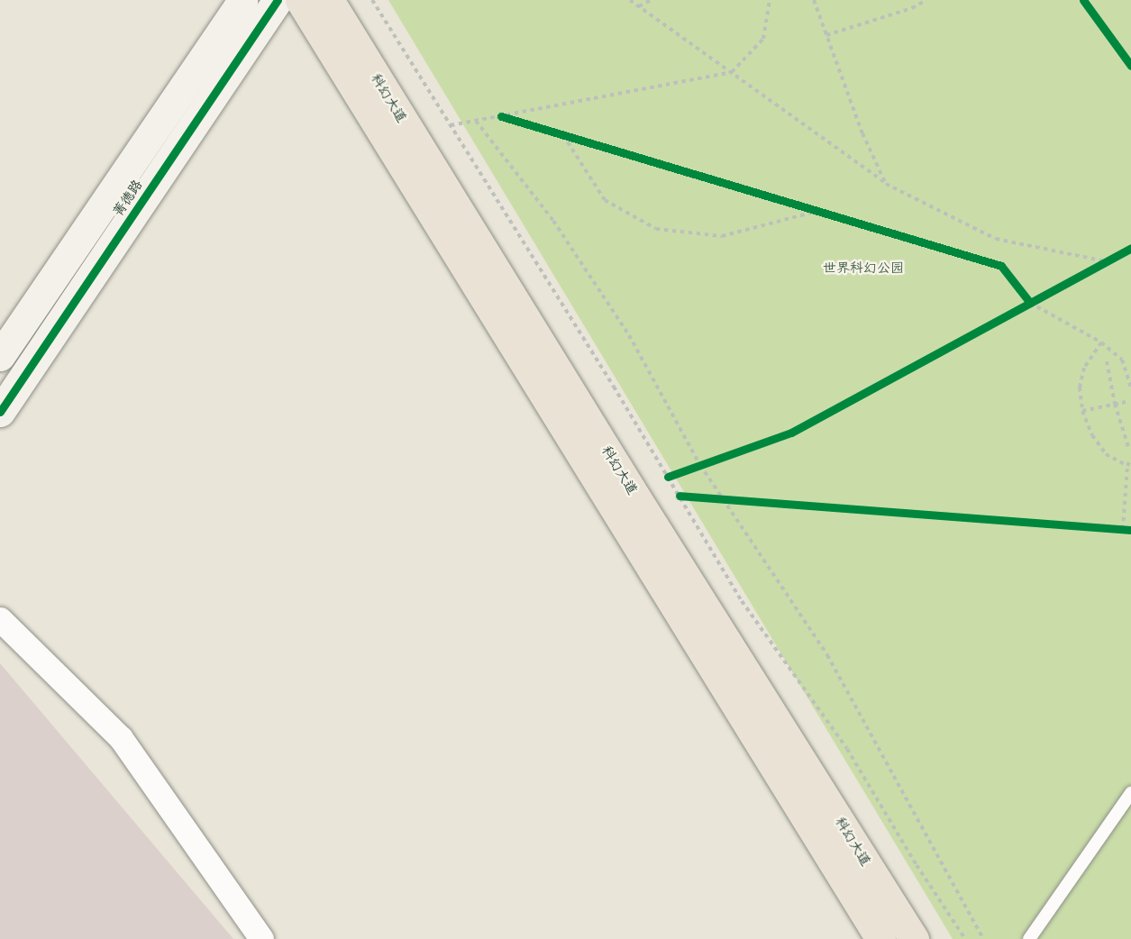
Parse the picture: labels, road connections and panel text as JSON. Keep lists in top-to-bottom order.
{
  "streets": {
    "main road": ["科幻大道"],
    "street": ["菁德路"]
  },
  "parks": ["世界科幻公园"]
}
